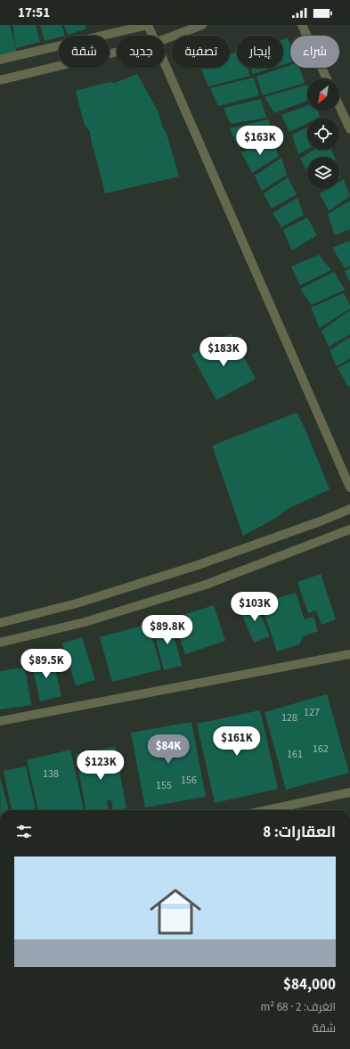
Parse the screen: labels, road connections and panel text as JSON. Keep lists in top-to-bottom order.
{
  "house_numbers": [
    "127",
    "128",
    "162",
    "161",
    "138",
    "156",
    "155"
  ],
  "north": "bottom left",
  "page": {
    "status": "17:51",
    "chip": [
      "شراء",
      "إيجار",
      "تصفية",
      "جديد",
      "شقة"
    ],
    "price": [
      "$163K",
      "$183K",
      "$103K",
      "$89.8K",
      "$89.5K",
      "$161K",
      "$84K",
      "$123K"
    ],
    "heading": "العقارات: 8",
    "list": [
      {
        "name": "$84,000",
        "note": "الغرف: 2 · 68 m² · شقة"
      }
    ]
  }
}
